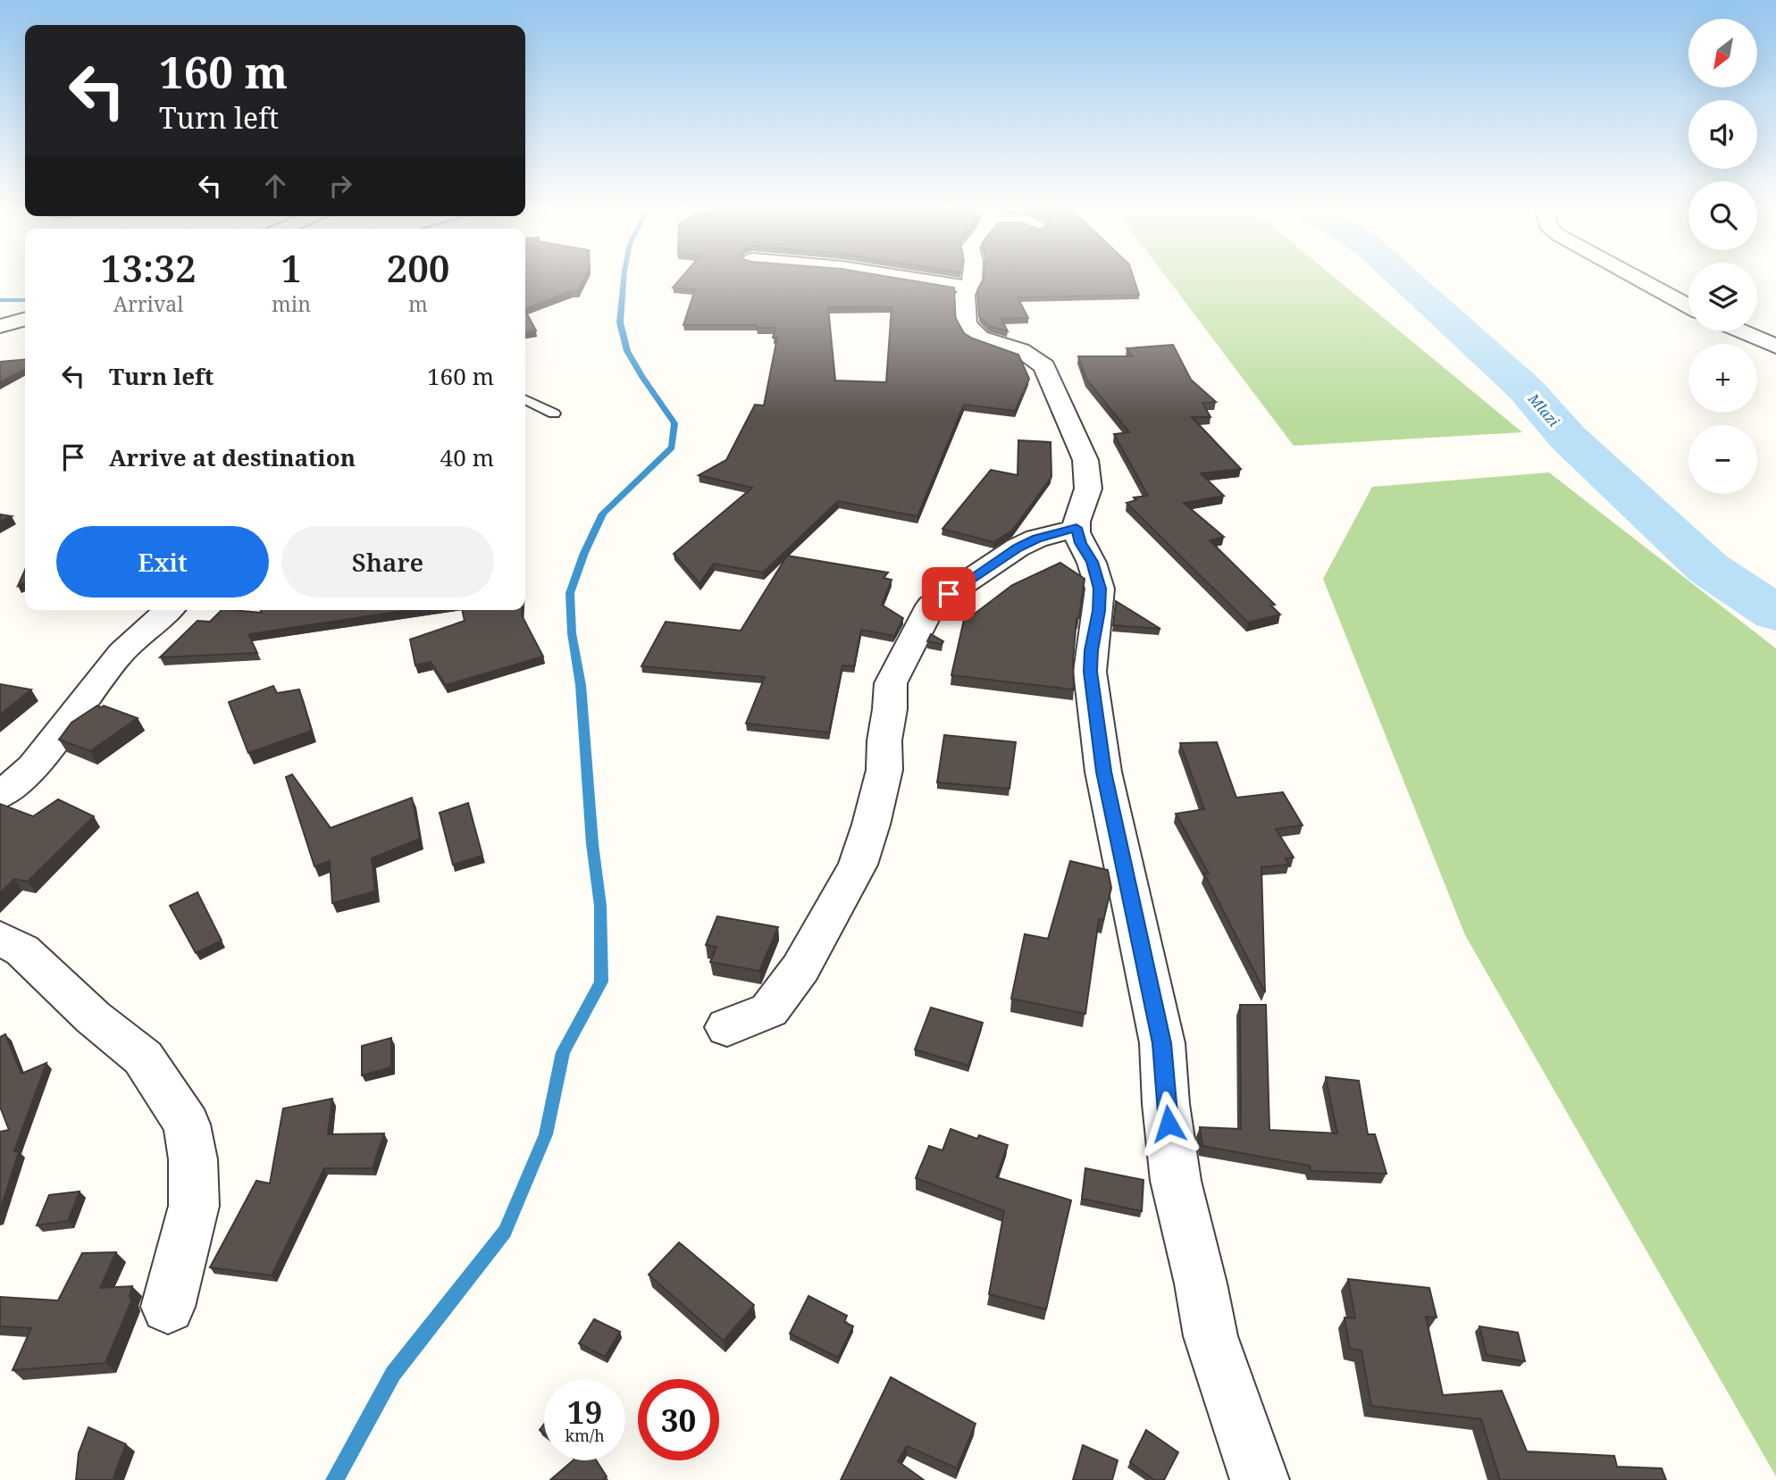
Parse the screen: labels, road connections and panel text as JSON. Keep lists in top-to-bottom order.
{
  "water": ["Mlazi"],
  "north": "bottom left",
  "page": {
    "map_buttons": ["+", "−"],
    "turn": ["160 m", "Turn left"],
    "eta": [
      "13:32",
      "Arrival",
      "1",
      "min",
      "200",
      "m"
    ],
    "list": [
      {
        "name": "Turn left",
        "value": "160 m"
      },
      {
        "name": "Arrive at destination",
        "value": "40 m"
      }
    ],
    "buttons": ["Exit", "Share"],
    "speed": "19 km/h",
    "limit": "30"
  }
}
